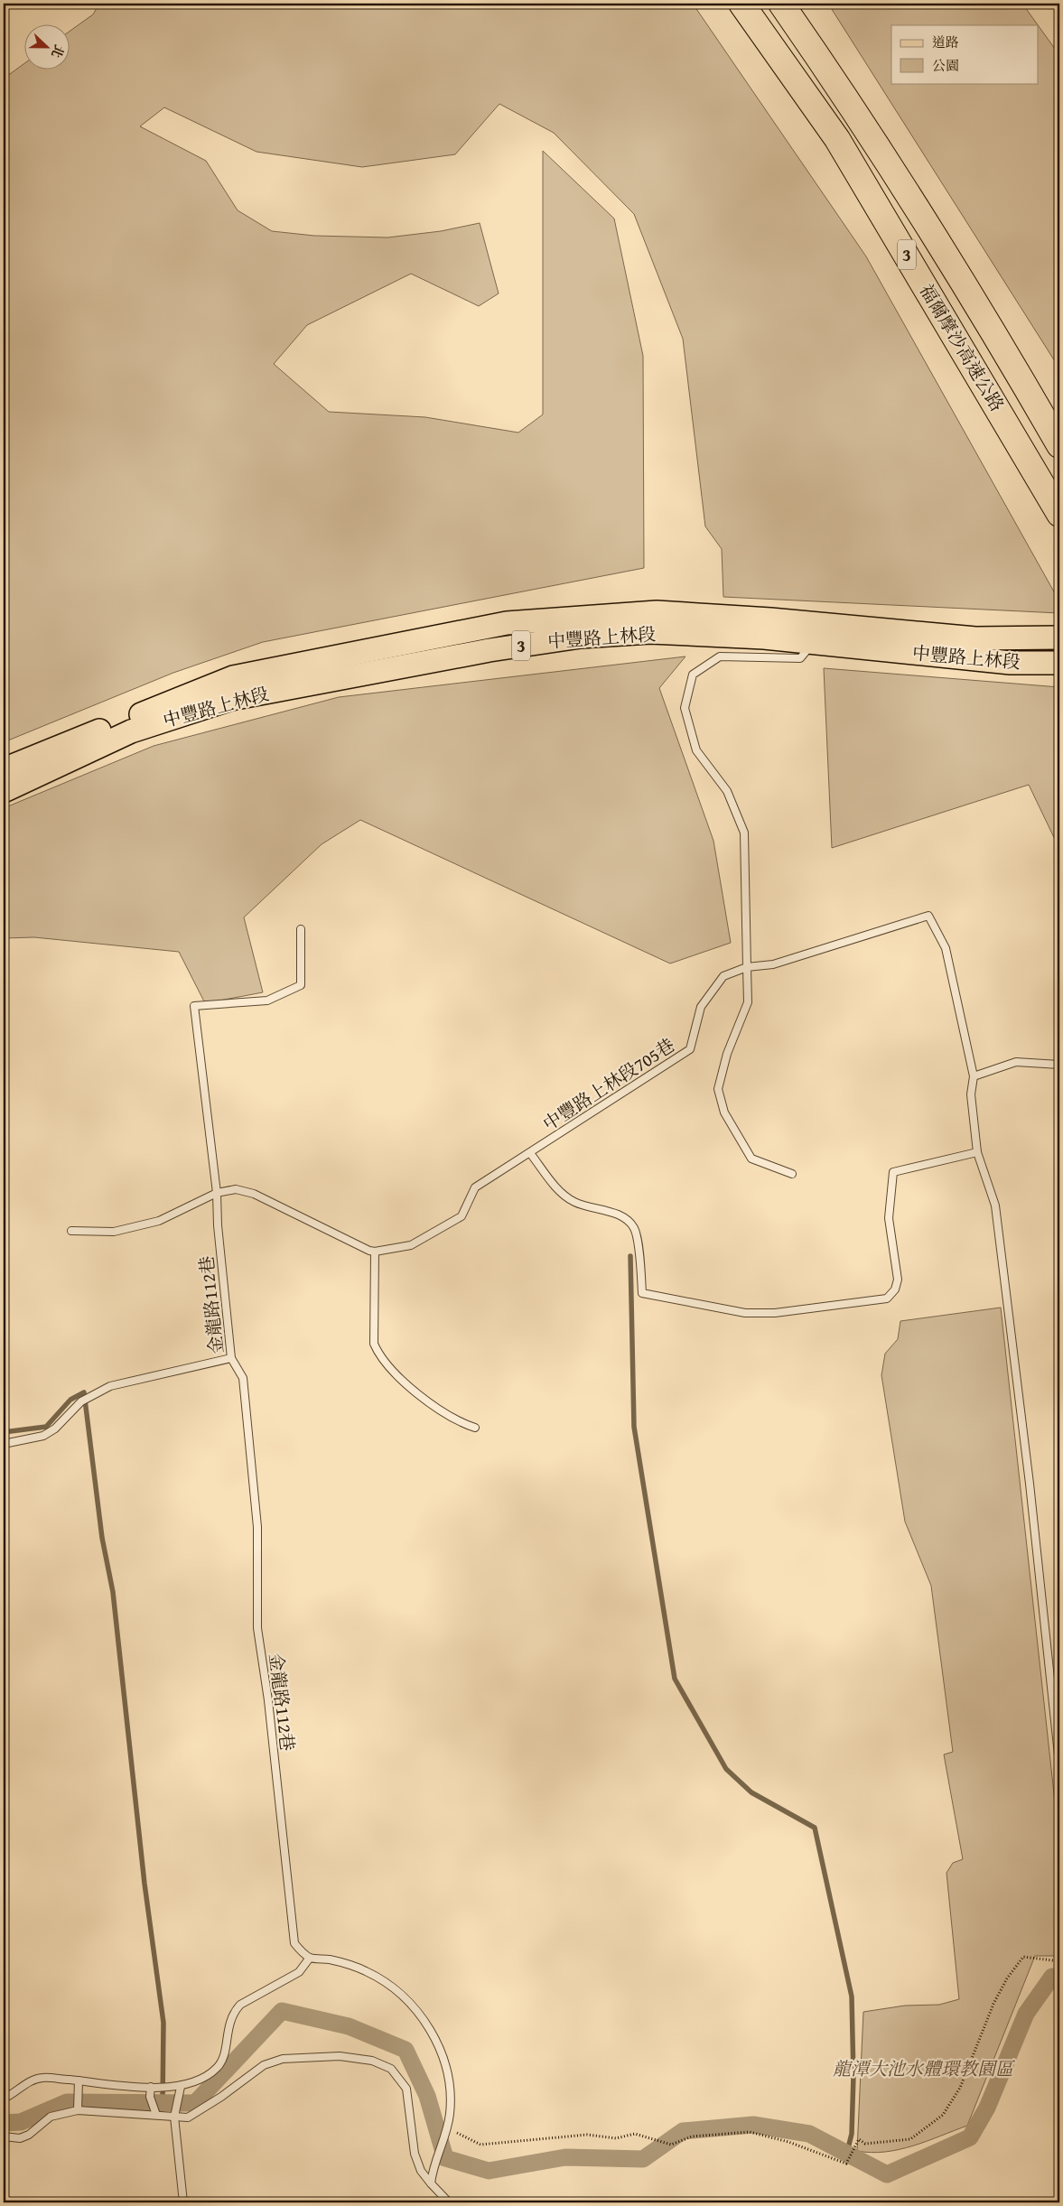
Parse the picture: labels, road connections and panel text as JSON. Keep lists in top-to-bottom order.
{
  "streets": {
    "highway": ["3", "福爾摩沙高速公路"],
    "main road": ["中豐路上林段"],
    "lane": ["中豐路上林段705巷", "金龍路112巷"]
  },
  "parks": ["龍潭大池水體環教園區"],
  "legend": ["道路", "公園"],
  "north": "right"
}
